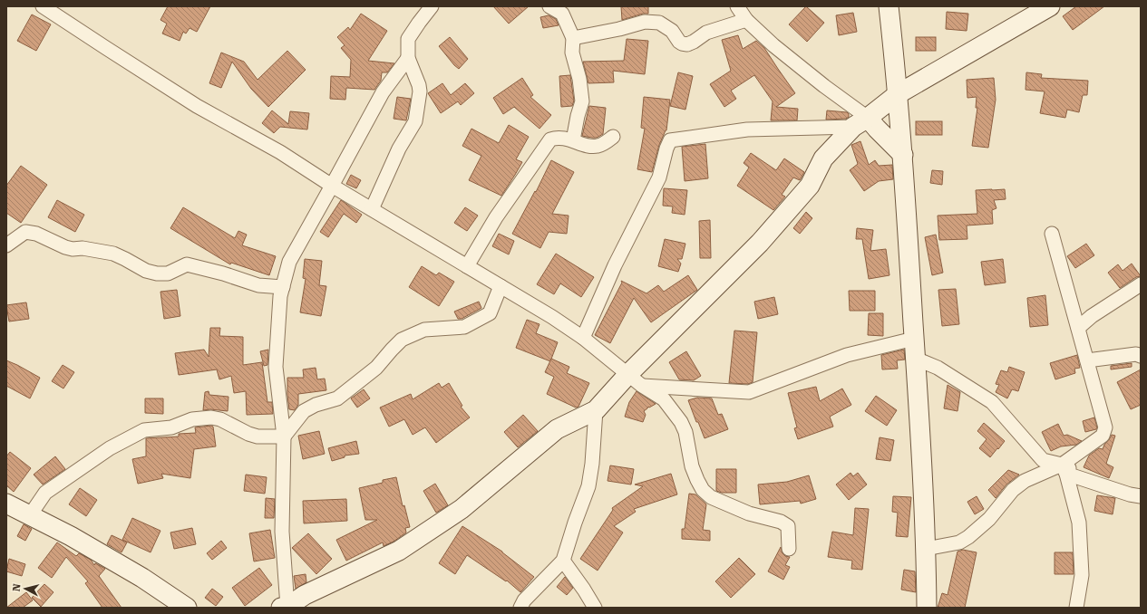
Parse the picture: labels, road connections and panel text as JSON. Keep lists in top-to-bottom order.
{
  "north": "left"
}
